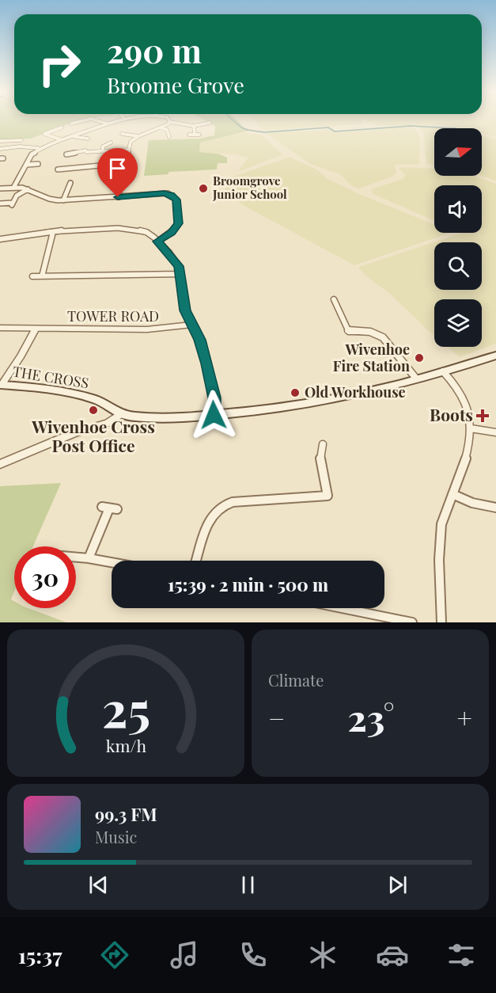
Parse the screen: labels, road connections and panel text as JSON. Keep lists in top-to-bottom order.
{
  "streets": {
    "main road": ["THE CROSS"],
    "street": ["TOWER ROAD"]
  },
  "places": {
    "other": [
      "Broomgrove Junior School",
      "Wivenhoe Fire Station",
      "Old Workhouse",
      "Wivenhoe Cross Post Office"
    ],
    "health": ["Boots"]
  },
  "north": "right",
  "page": {
    "turn": ["290 m", "Broome Grove"],
    "limit": "30",
    "trip": "15:39 · 2 min · 500 m",
    "tile": "Climate",
    "heat": ["−", "23°", "+"],
    "song": ["99.3 FM", "Music"],
    "tabs": "15:37",
    "gauge": ["25", "km/h"]
  }
}
